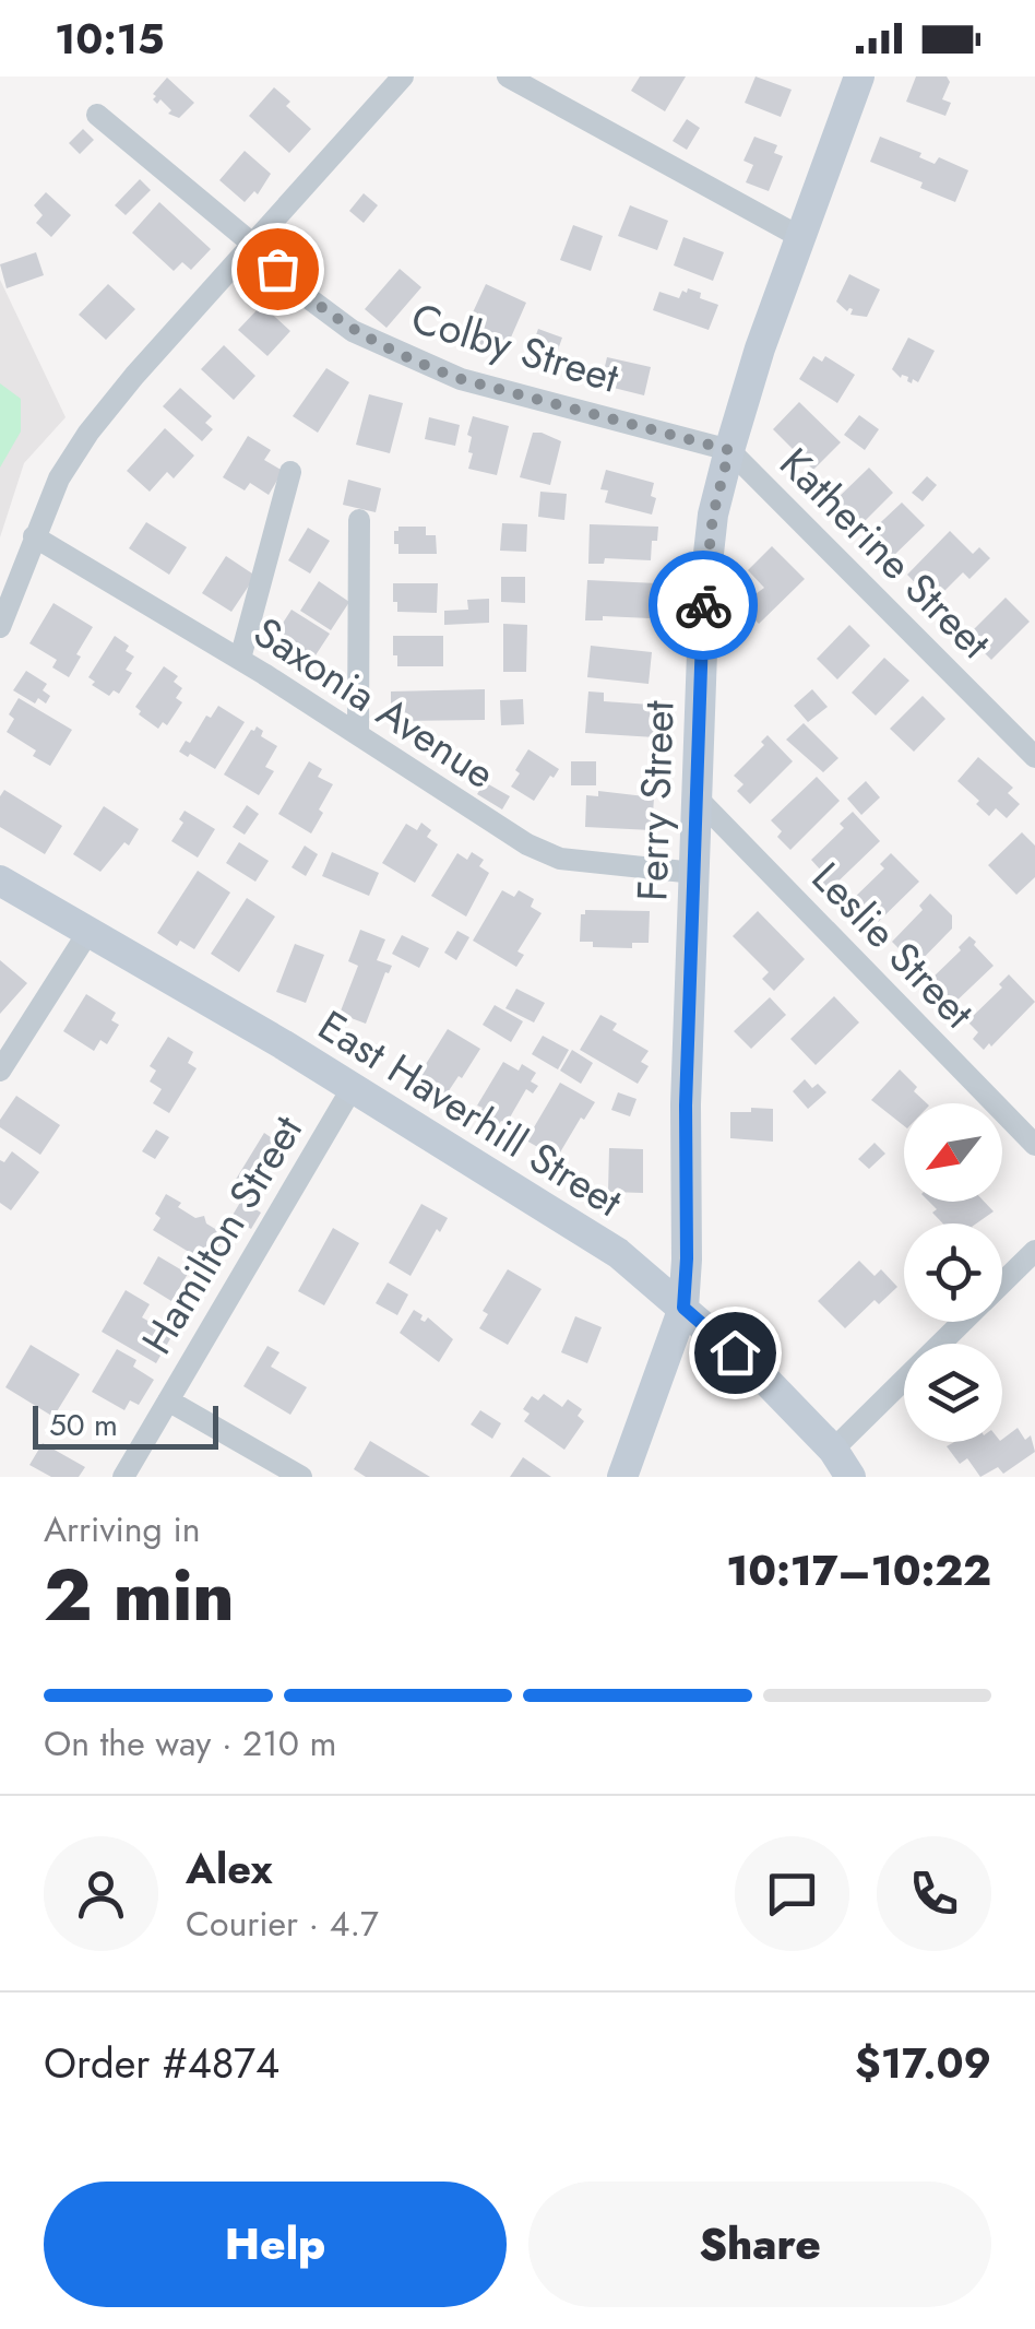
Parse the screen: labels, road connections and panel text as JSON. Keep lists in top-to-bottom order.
{
  "streets": {
    "street": [
      "Colby Street",
      "Katherine Street",
      "Saxonia Avenue",
      "Ferry Street",
      "Leslie Street",
      "East Haverhill Street",
      "Hamilton Street"
    ]
  },
  "crossings": [
    ["Colby Street", "Katherine Street"],
    ["Colby Street", "Ferry Street"],
    ["Katherine Street", "Ferry Street"],
    ["Saxonia Avenue", "Ferry Street"],
    ["Ferry Street", "Leslie Street"],
    ["Ferry Street", "East Haverhill Street"],
    ["East Haverhill Street", "Hamilton Street"]
  ],
  "scale_bar": "50 m",
  "north": "bottom left",
  "page": {
    "status": "10:15",
    "scale": "50 m",
    "heading": ["2 min", "Arriving in", "10:17–10:22"],
    "panel": [
      "Alex",
      "Courier · 4.7",
      "Order #4874",
      "$17.09"
    ],
    "bar": "On the way · 210 m",
    "buttons": ["Help", "Share"]
  }
}
